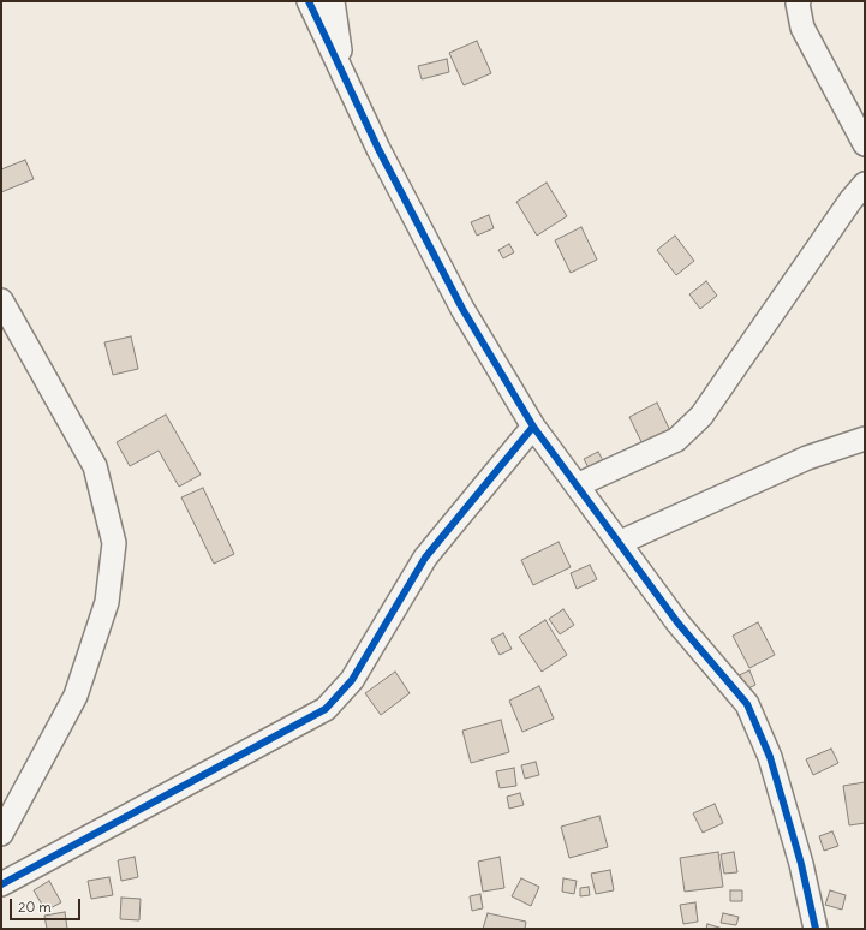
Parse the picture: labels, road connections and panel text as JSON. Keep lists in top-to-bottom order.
{
  "scale_bar": "20 m"
}
